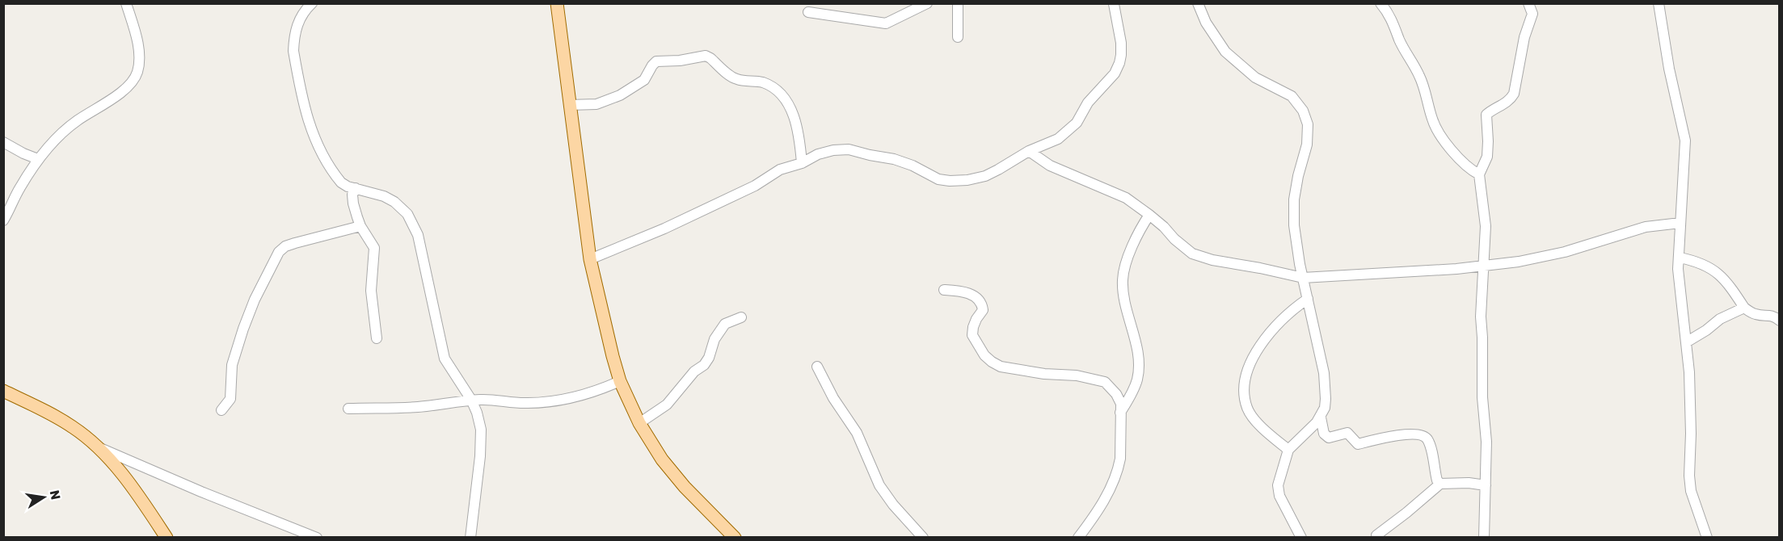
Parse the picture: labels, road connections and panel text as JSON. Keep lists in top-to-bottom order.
{
  "north": "right"
}
